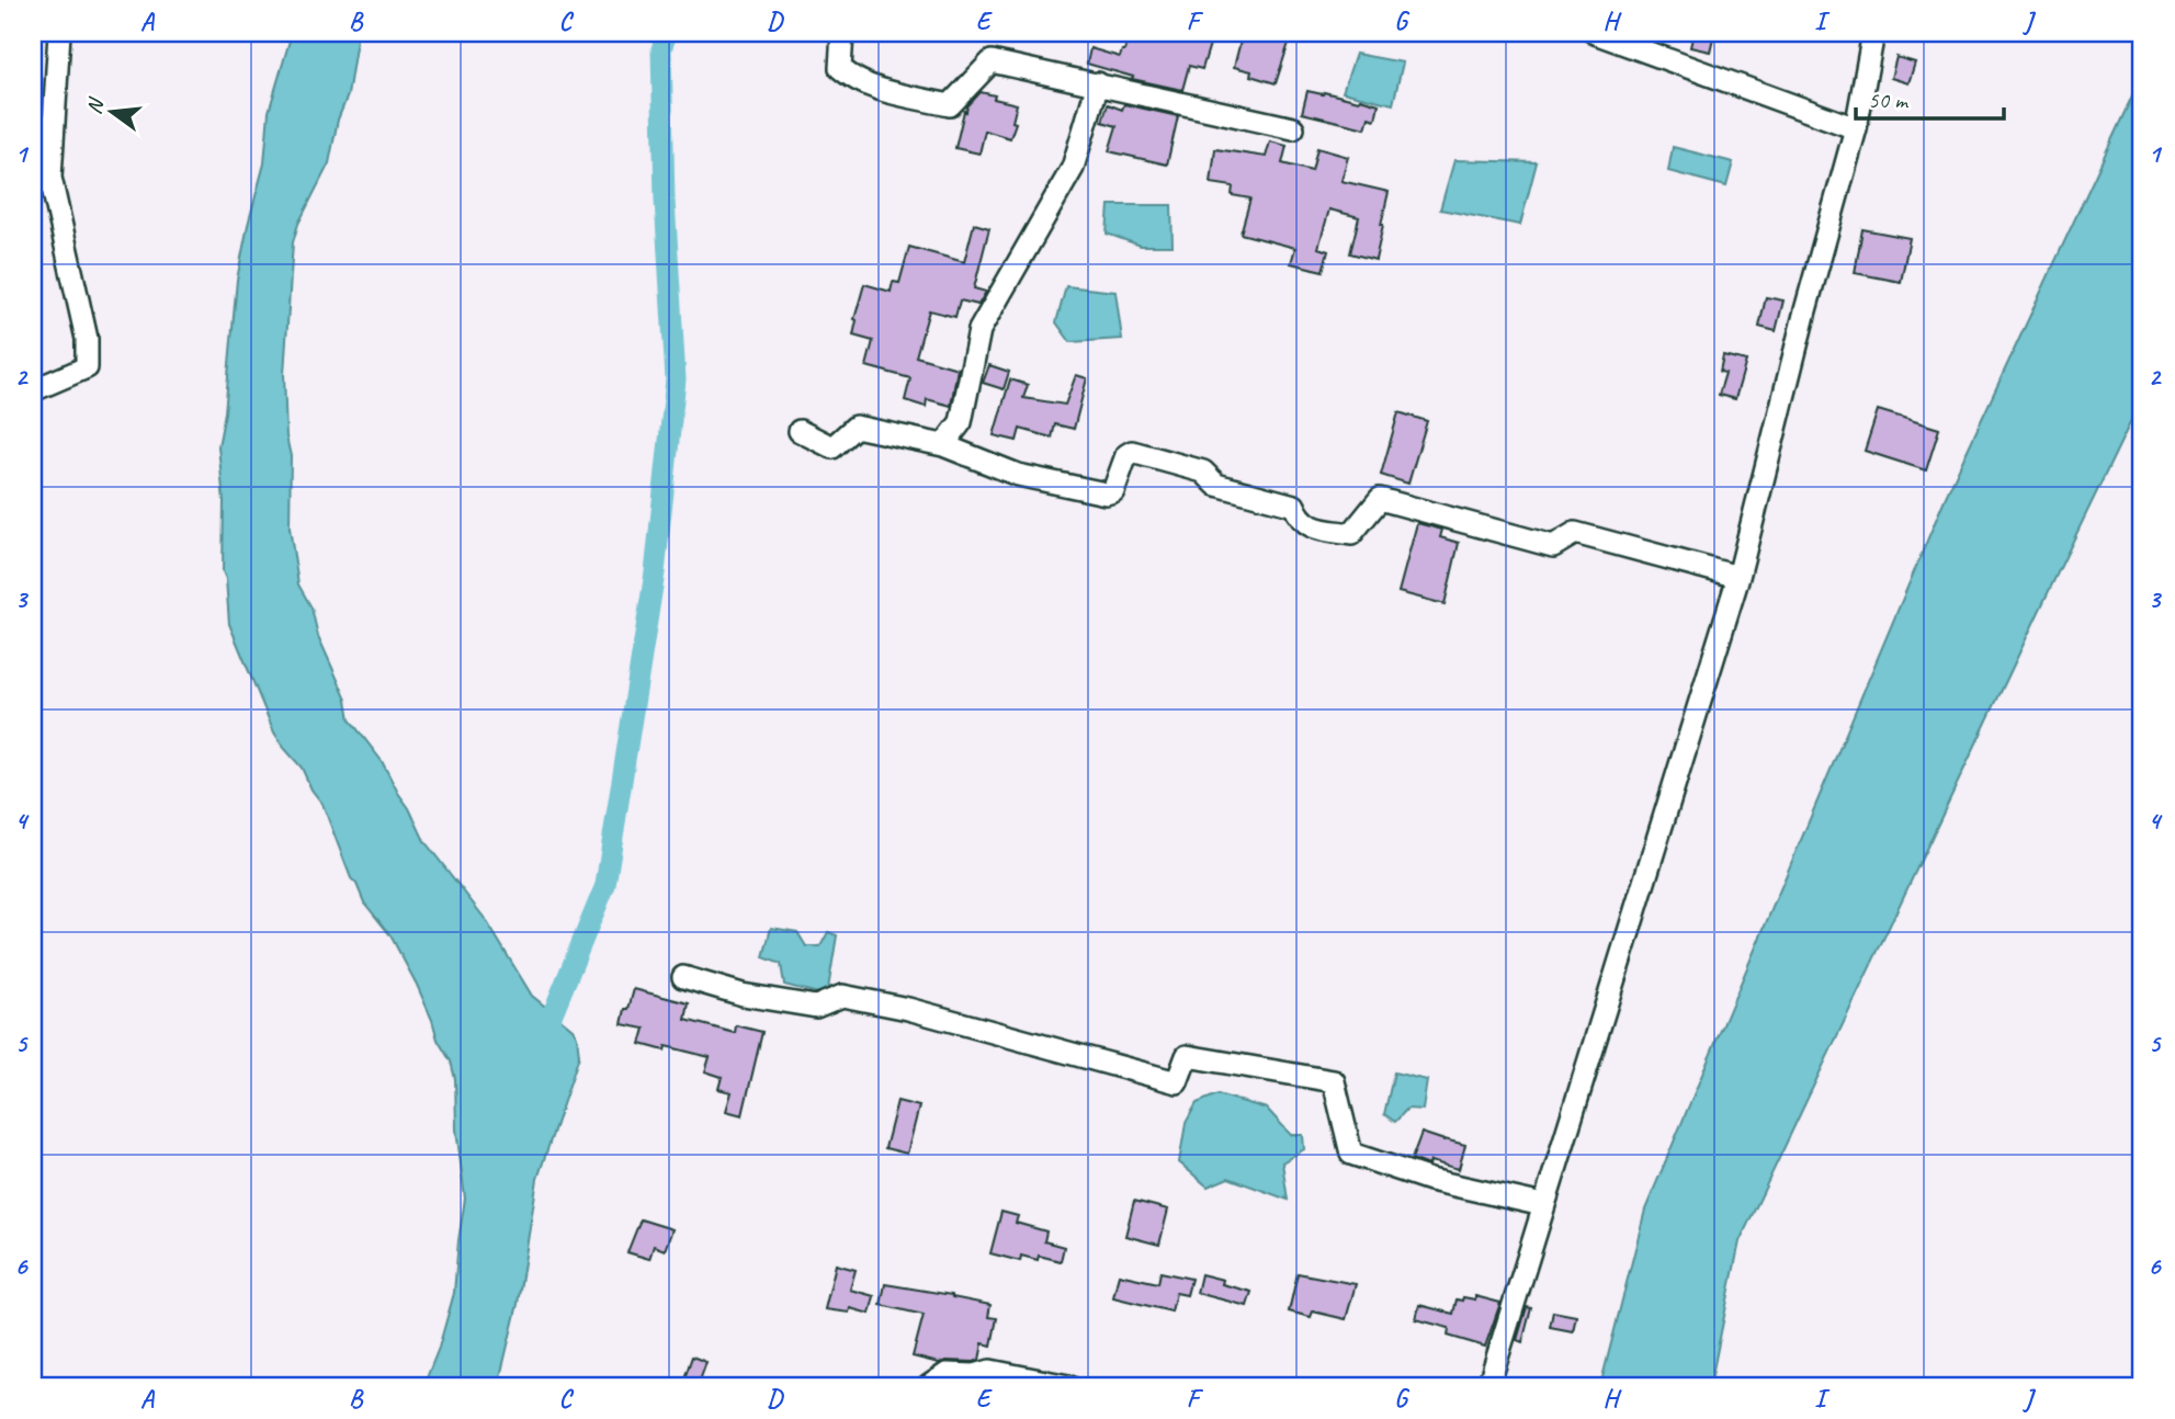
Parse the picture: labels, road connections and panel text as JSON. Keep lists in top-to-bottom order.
{
  "scale_bar": "50 m",
  "north": "left",
  "grid": {
    "columns": [
      "A",
      "B",
      "C",
      "D",
      "E",
      "F",
      "G",
      "H",
      "I",
      "J"
    ],
    "rows": [
      "1",
      "2",
      "3",
      "4",
      "5",
      "6"
    ]
  }
}
